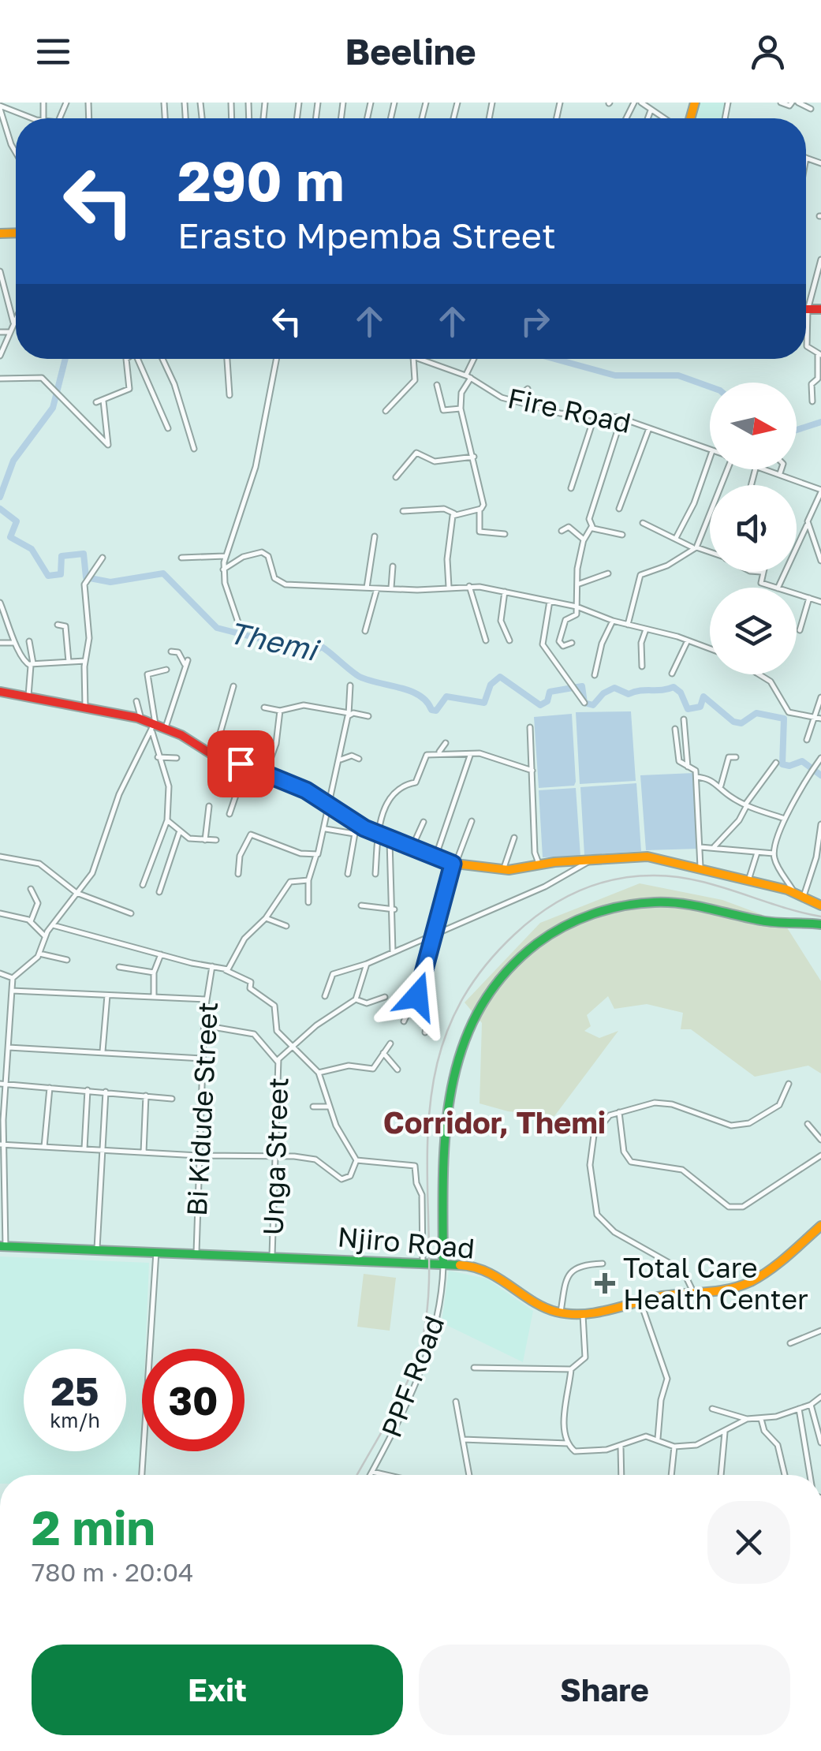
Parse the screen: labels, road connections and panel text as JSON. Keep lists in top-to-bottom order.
{
  "streets": {
    "street": [
      "Fire Road",
      "Bi Kidude Street",
      "Unga Street",
      "Njiro Road",
      "PPF Road"
    ]
  },
  "crossings": [
    ["Bi Kidude Street", "Njiro Road"],
    ["Unga Street", "Njiro Road"],
    ["Njiro Road", "PPF Road"]
  ],
  "districts": ["Corridor, Themi"],
  "water": ["Themi"],
  "places": {
    "health": ["Total Care Health Center"]
  },
  "north": "right",
  "page": {
    "header": "Beeline",
    "turn": ["290 m", "Erasto Mpemba Street"],
    "speed": "25 km/h",
    "limit": "30",
    "heading": ["2 min", "780 m · 20:04"],
    "buttons": ["Exit", "Share"]
  }
}
